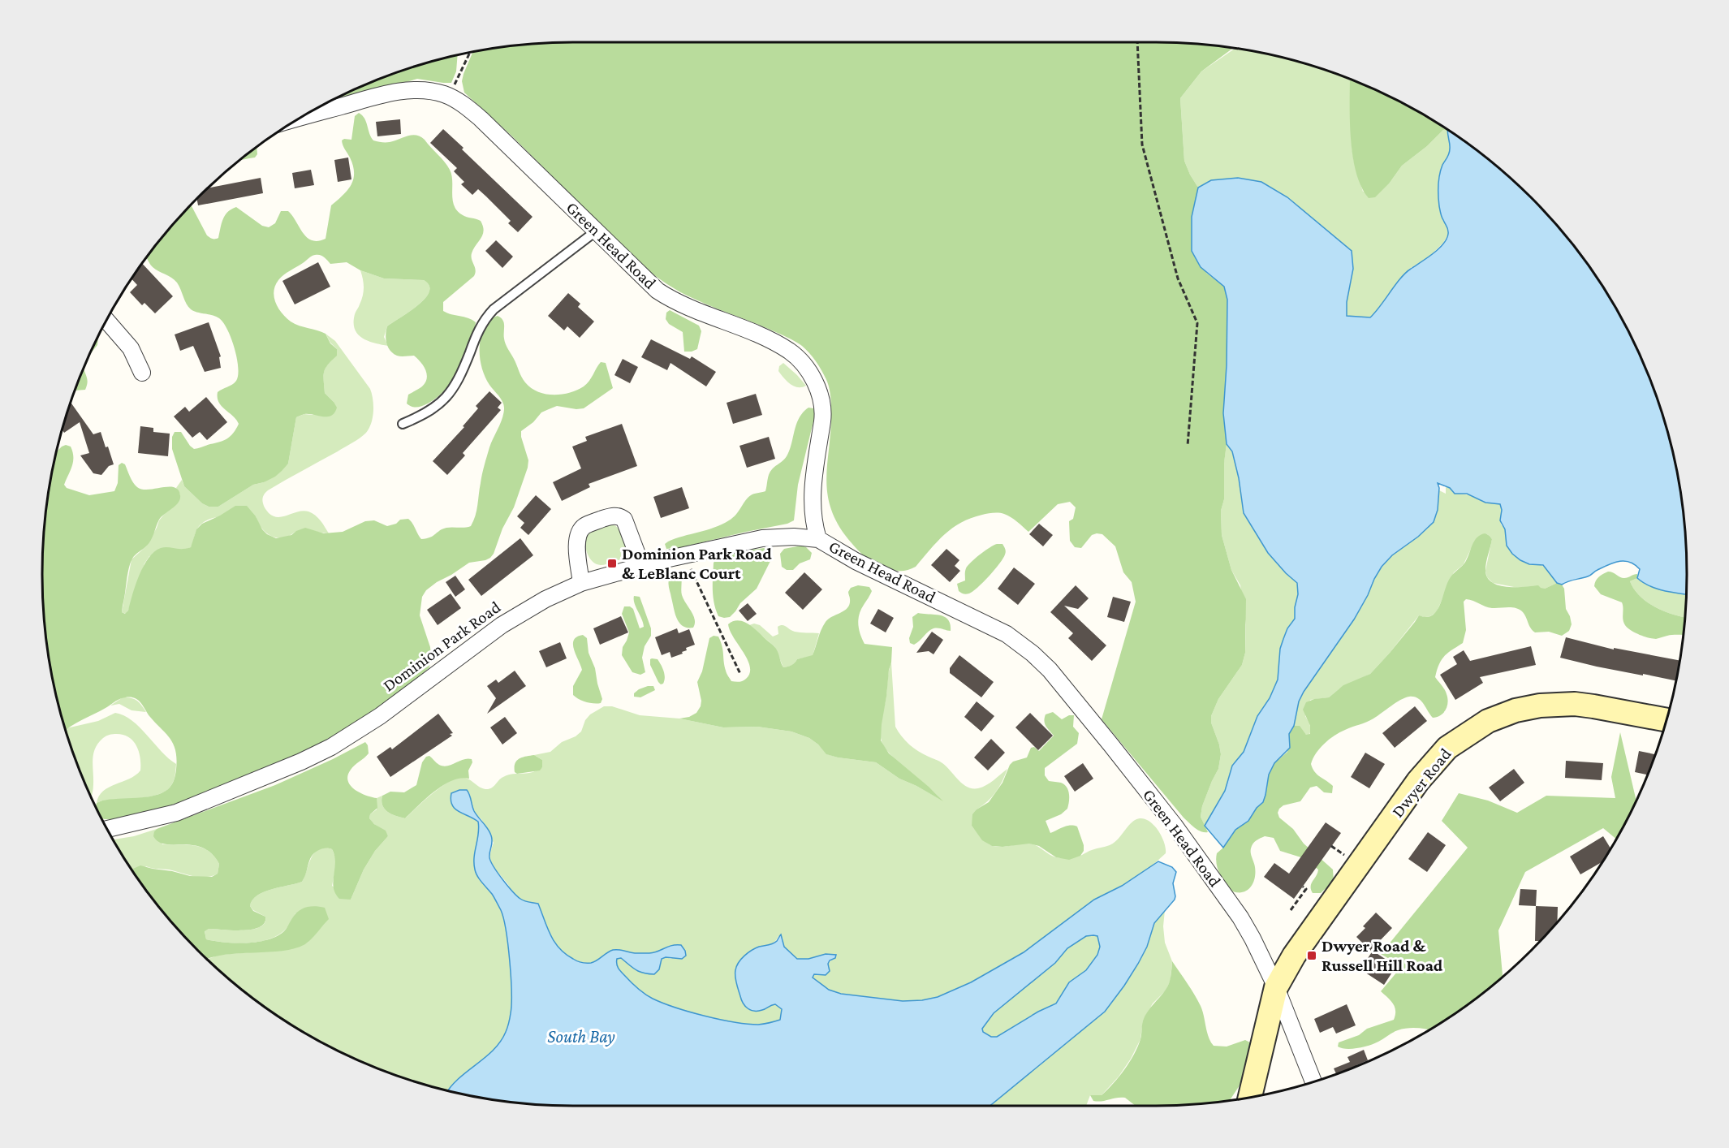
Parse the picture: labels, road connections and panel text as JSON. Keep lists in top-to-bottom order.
{
  "streets": {
    "street": ["Green Head Road", "Dominion Park Road", "Dwyer Road"]
  },
  "crossings": [
    ["Green Head Road", "Dominion Park Road"],
    ["Green Head Road", "Dwyer Road"]
  ],
  "water": ["South Bay"],
  "places": {
    "transit": ["Dominion Park Road & LeBlanc Court", "Dwyer Road & Russell Hill Road"]
  }
}
